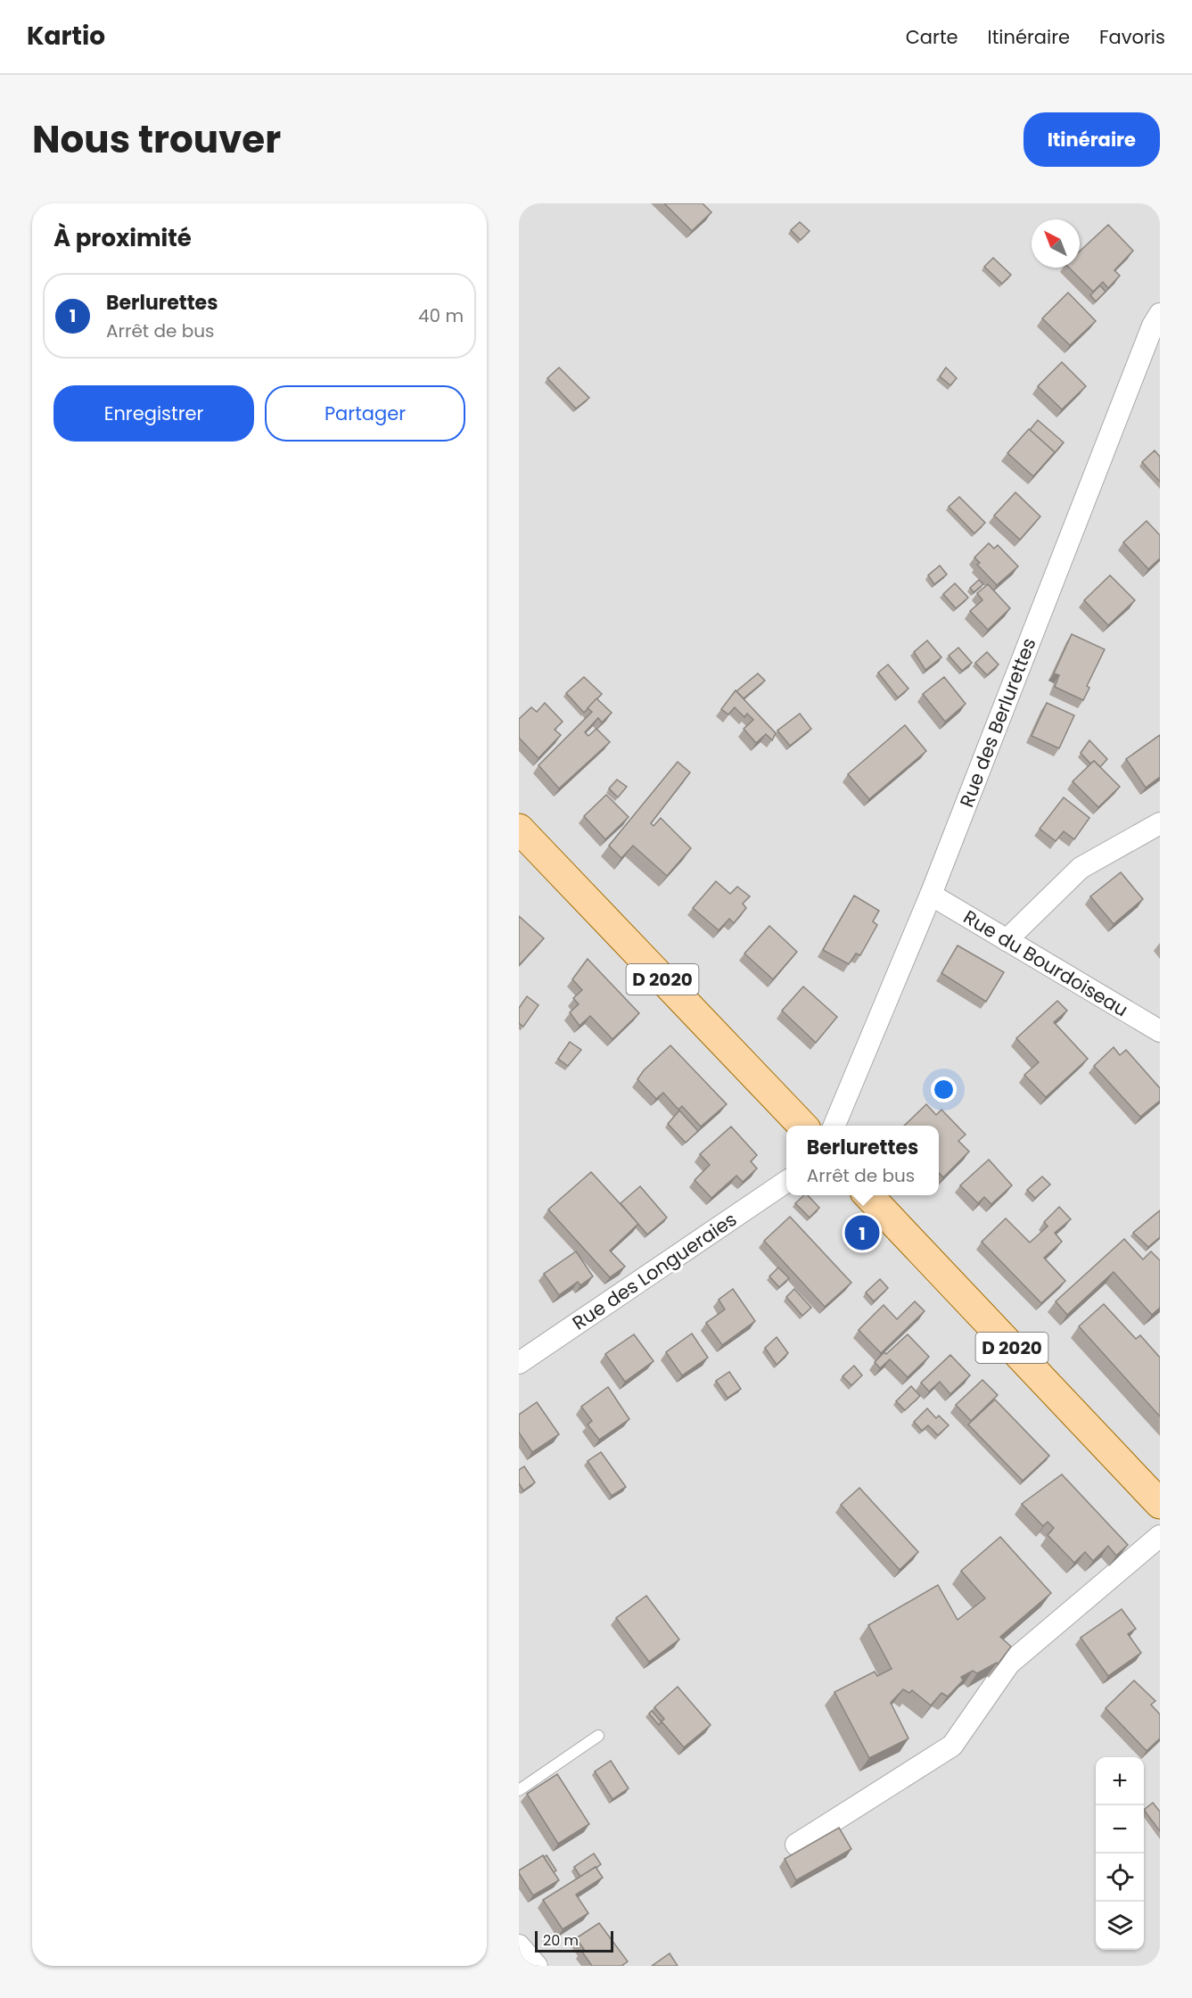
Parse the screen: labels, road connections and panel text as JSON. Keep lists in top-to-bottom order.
{
  "streets": {
    "main road": ["D 2020"],
    "street": ["Rue des Berlurettes", "Rue du Bourdoiseau", "Rue des Longueraies"]
  },
  "crossings": [
    ["Rue des Berlurettes", "Rue du Bourdoiseau"]
  ],
  "scale_bar": "20 m",
  "north": "top left",
  "page": {
    "header": "Kartio",
    "nav": ["Carte", "Itinéraire", "Favoris"],
    "title": "Nous trouver",
    "buttons": [
      "Itinéraire",
      ["Enregistrer", "Partager"]
    ],
    "heading": "À proximité",
    "list": [
      {
        "mark": "1",
        "name": "Berlurettes",
        "note": "Arrêt de bus",
        "value": "40 m"
      }
    ],
    "popup": ["Berlurettes", "Arrêt de bus"],
    "pins": "1",
    "map_buttons": ["+", "−"],
    "scale": "20 m"
  }
}
